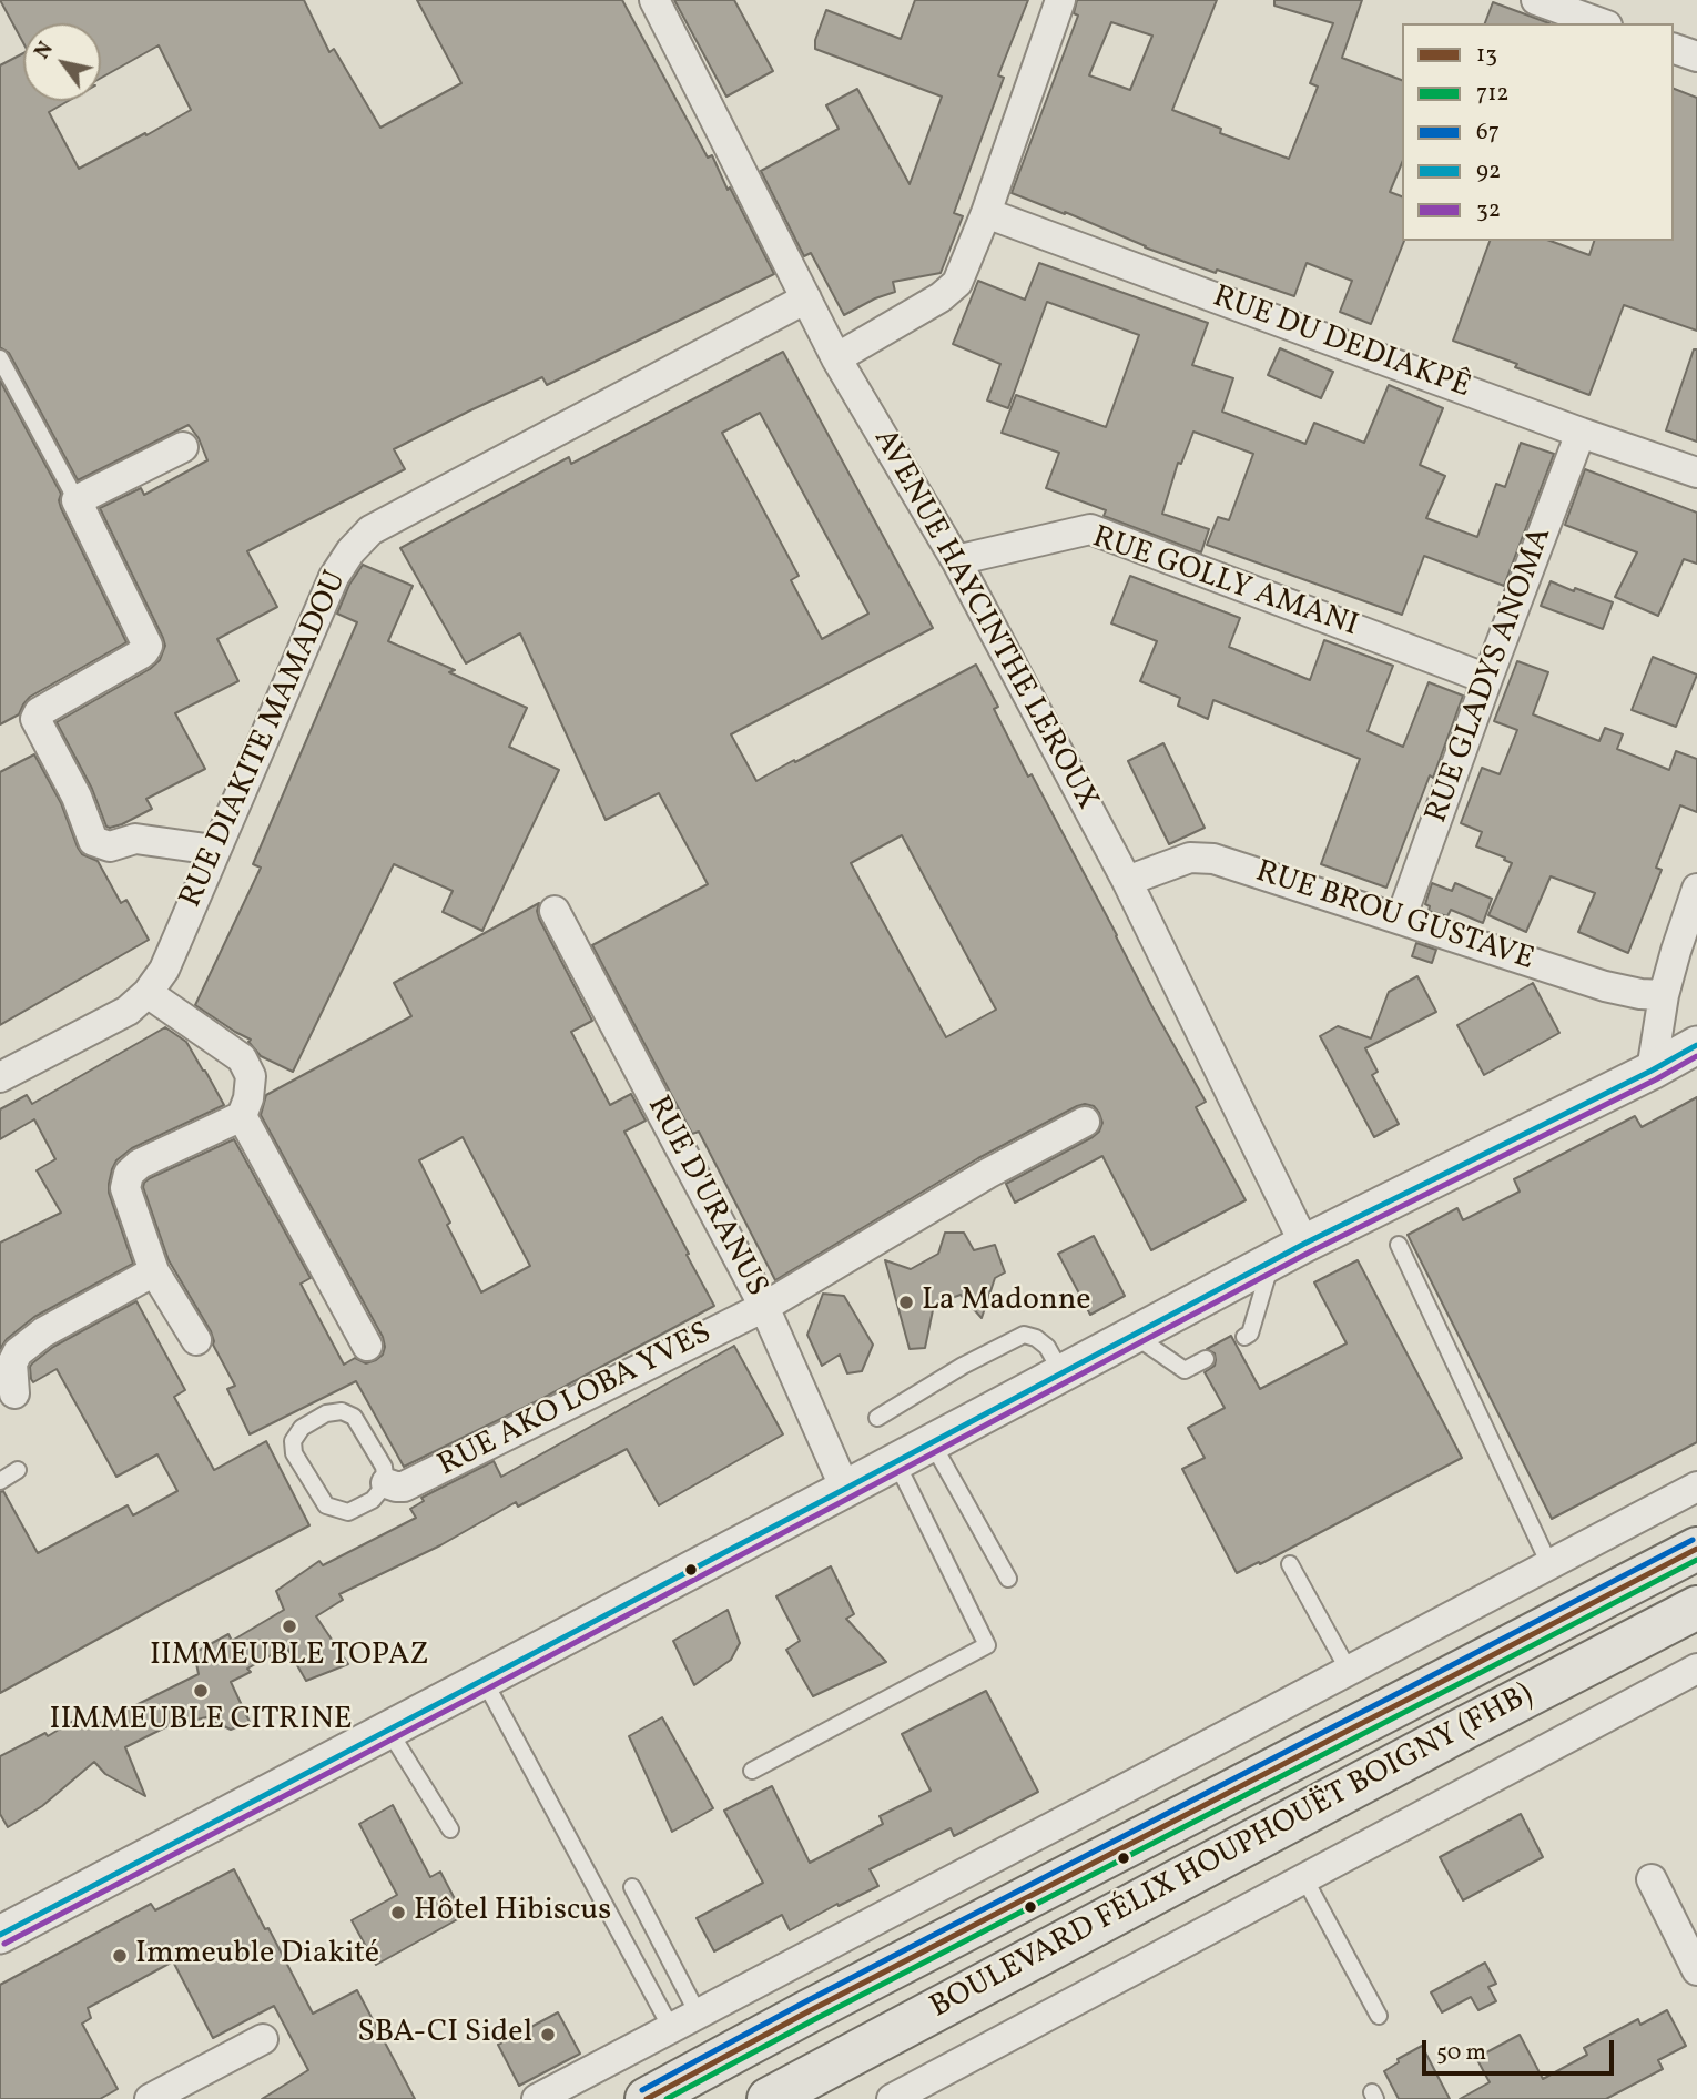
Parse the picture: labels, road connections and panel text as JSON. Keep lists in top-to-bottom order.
{
  "streets": {
    "highway": ["BOULEVARD FÉLIX HOUPHOUËT BOIGNY (FHB)"],
    "street": [
      "RUE DU DEDIAKPÊ",
      "RUE GOLLY AMANI",
      "AVENUE HAYCINTHE LEROUX",
      "RUE GLADYS ANOMA",
      "RUE DIAKITE MAMADOU",
      "RUE BROU GUSTAVE",
      "RUE D'URANUS",
      "RUE AKO LOBA YVES"
    ]
  },
  "crossings": [
    ["RUE DU DEDIAKPÊ", "RUE GLADYS ANOMA"],
    ["RUE GOLLY AMANI", "AVENUE HAYCINTHE LEROUX"],
    ["RUE GOLLY AMANI", "RUE GLADYS ANOMA"],
    ["AVENUE HAYCINTHE LEROUX", "RUE DIAKITE MAMADOU"],
    ["AVENUE HAYCINTHE LEROUX", "RUE BROU GUSTAVE"],
    ["RUE GLADYS ANOMA", "RUE BROU GUSTAVE"],
    ["RUE D'URANUS", "RUE AKO LOBA YVES"]
  ],
  "places": [
    "La Madonne",
    "IIMMEUBLE TOPAZ",
    "IIMMEUBLE CITRINE",
    "Hôtel Hibiscus",
    "Immeuble Diakité",
    "SBA-CI Sidel"
  ],
  "lines": [
    "transit line 92",
    "transit line 32",
    "transit line 67",
    "transit line 13",
    "transit line 712"
  ],
  "legend": [
    "13",
    "712",
    "67",
    "92",
    "32"
  ],
  "scale_bar": "50 m",
  "north": "top left"
}
